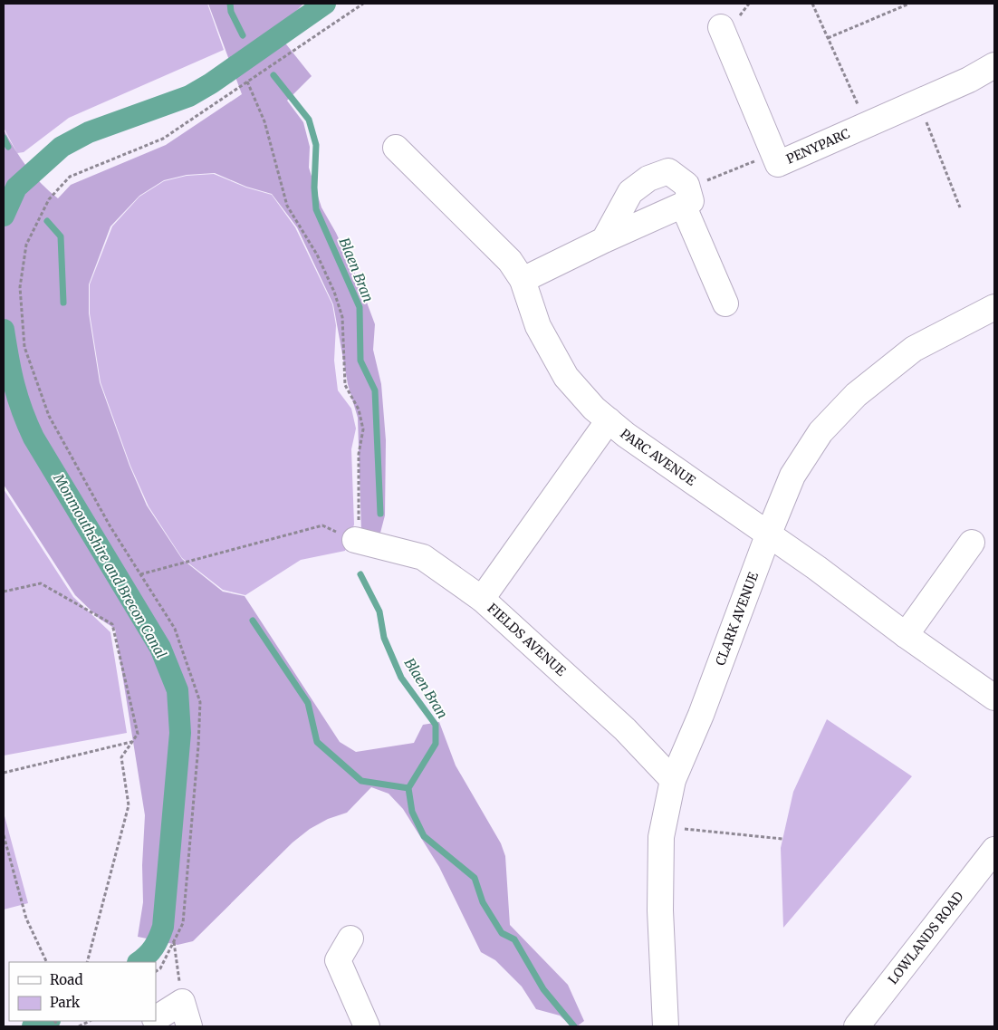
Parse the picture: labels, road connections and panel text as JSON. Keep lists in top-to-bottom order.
{
  "streets": {
    "street": [
      "PENYPARC",
      "PARC AVENUE",
      "CLARK AVENUE",
      "FIELDS AVENUE",
      "LOWLANDS ROAD"
    ]
  },
  "crossings": [
    ["PARC AVENUE", "CLARK AVENUE"],
    ["CLARK AVENUE", "FIELDS AVENUE"]
  ],
  "water": ["Blaen Bran", "Monmouthshire and Brecon Canal"],
  "legend": ["Road", "Park"]
}
